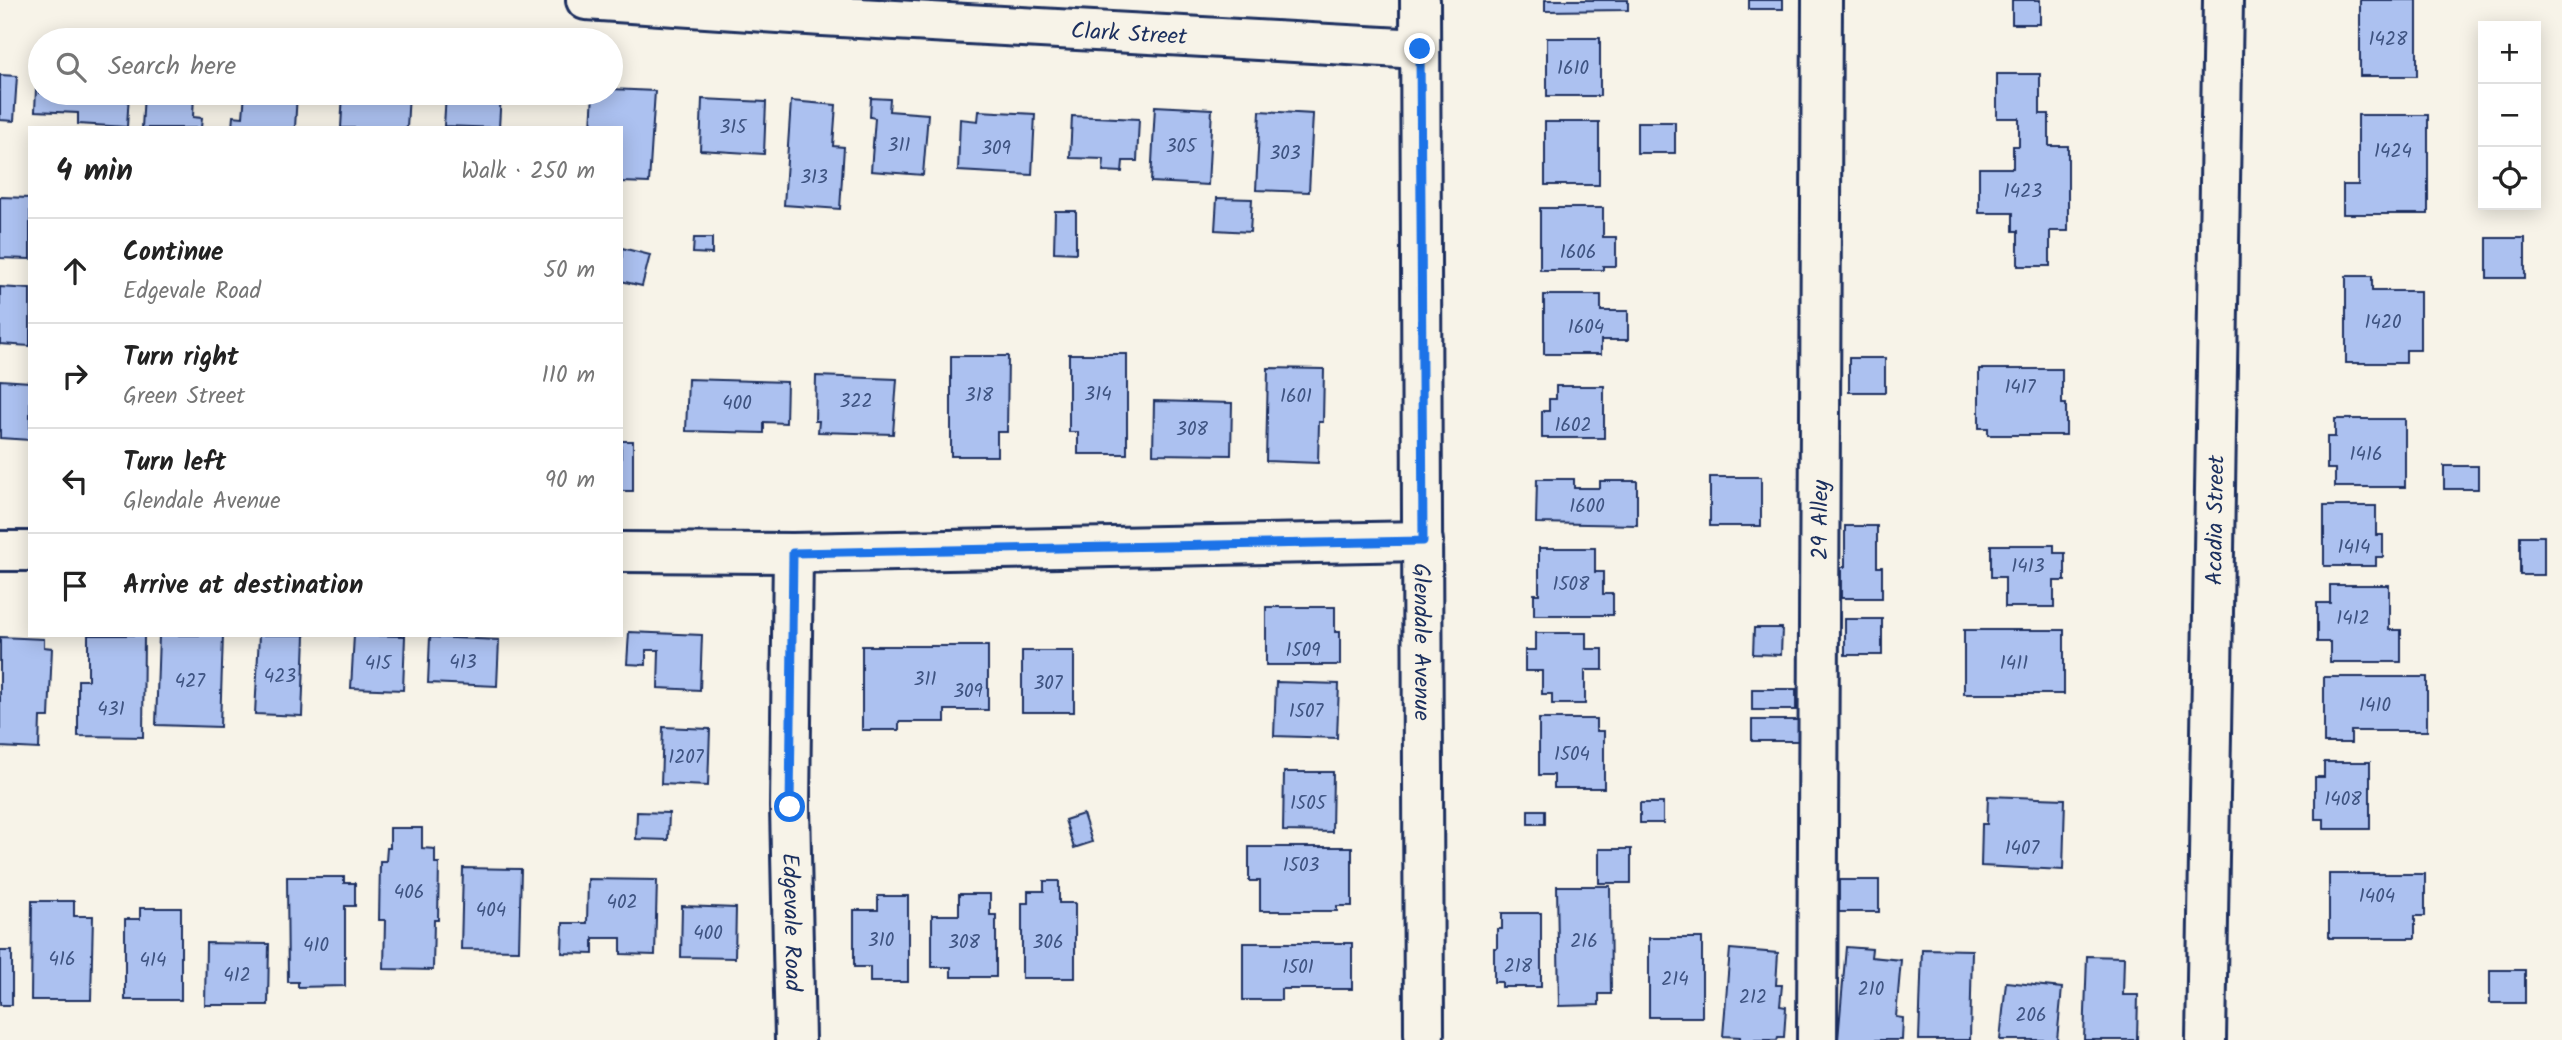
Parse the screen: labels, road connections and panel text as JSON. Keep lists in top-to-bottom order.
{
  "streets": {
    "street": [
      "Clark Street",
      "29 Alley",
      "Acadia Street",
      "Glendale Avenue",
      "Edgevale Road"
    ]
  },
  "crossings": [
    ["Clark Street", "Glendale Avenue"]
  ],
  "house_numbers": [
    "1428",
    "1610",
    "315",
    "311",
    "305",
    "309",
    "1424",
    "303",
    "313",
    "1423",
    "1606",
    "1420",
    "1604",
    "1417",
    "314",
    "318",
    "1601",
    "322",
    "400",
    "1602",
    "308",
    "1416",
    "1600",
    "1414",
    "1413",
    "1508",
    "1412",
    "1509",
    "413",
    "415",
    "1411",
    "423",
    "311",
    "427",
    "307",
    "309",
    "1410",
    "431",
    "1507",
    "1504",
    "1207",
    "1408",
    "1505",
    "1407",
    "1503",
    "406",
    "1404",
    "402",
    "404",
    "400",
    "310",
    "216",
    "308",
    "306",
    "410",
    "416",
    "414",
    "218",
    "1501",
    "412",
    "214",
    "210",
    "212",
    "206"
  ],
  "page": {
    "map_buttons": ["+", "−"],
    "search": "Search here",
    "heading": ["4 min", "Walk · 250 m"],
    "list": [
      ["Continue", "Edgevale Road", "50 m"],
      ["Turn right", "Green Street", "110 m"],
      ["Turn left", "Glendale Avenue", "90 m"],
      "Arrive at destination"
    ]
  }
}
